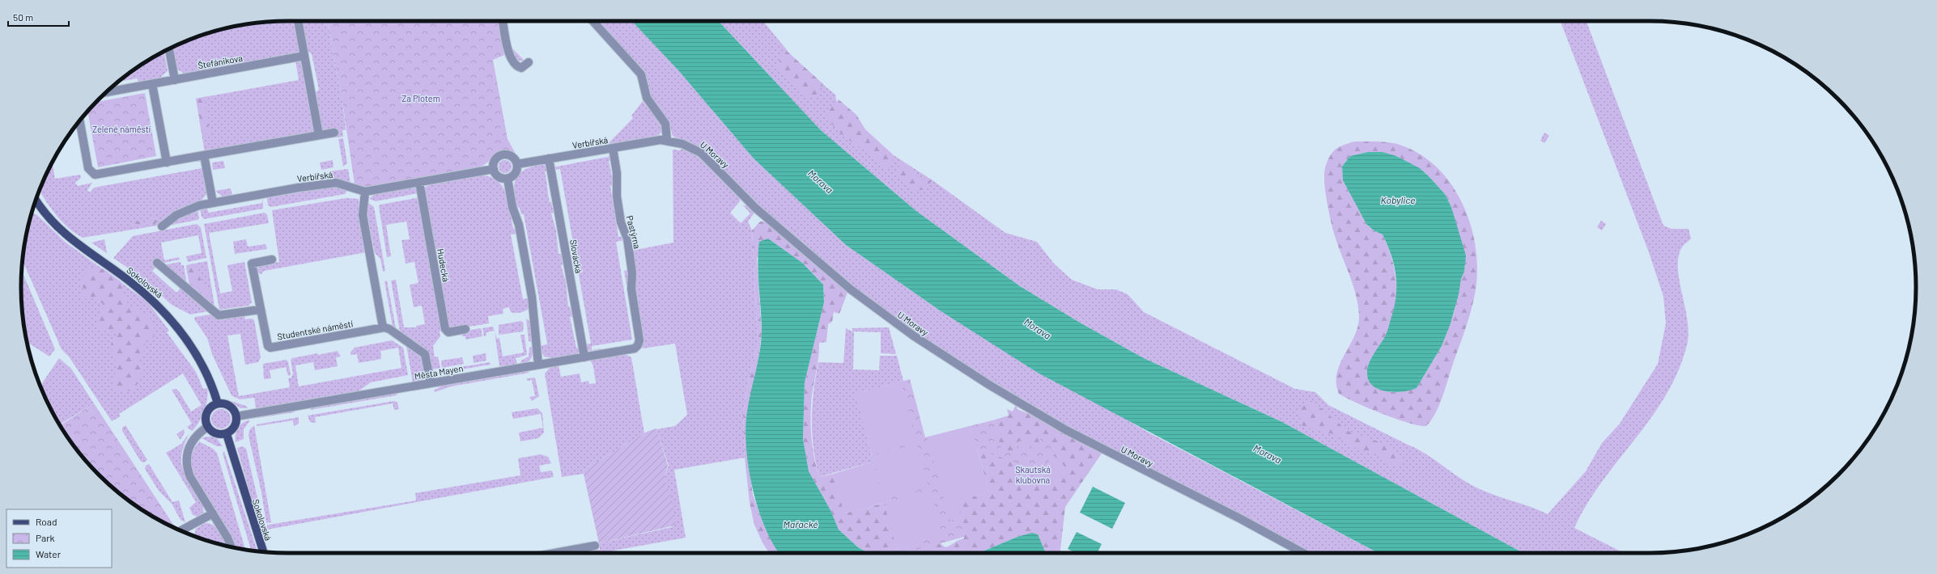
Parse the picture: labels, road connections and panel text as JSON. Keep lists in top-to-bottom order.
{
  "streets": {
    "main road": ["Sokolovská"],
    "street": [
      "Štefánikova",
      "Verbířská",
      "U Moravy",
      "Pastýrna",
      "Slovácká",
      "Hudecká",
      "Studentské náměstí",
      "Města Mayen"
    ]
  },
  "crossings": [
    ["Verbířská", "U Moravy"],
    ["Verbířská", "Pastýrna"],
    ["Verbířská", "Slovácká"],
    ["Verbířská", "Hudecká"],
    ["Pastýrna", "Města Mayen"],
    ["Slovácká", "Města Mayen"],
    ["Sokolovská", "Města Mayen"]
  ],
  "water": ["Morava", "Kobylice", "Mařacké"],
  "parks": ["Za Plotem", "Zelené náměstí", "Skautská klubovna"],
  "legend": ["Road", "Park", "Water"],
  "scale_bar": "50 m"
}
